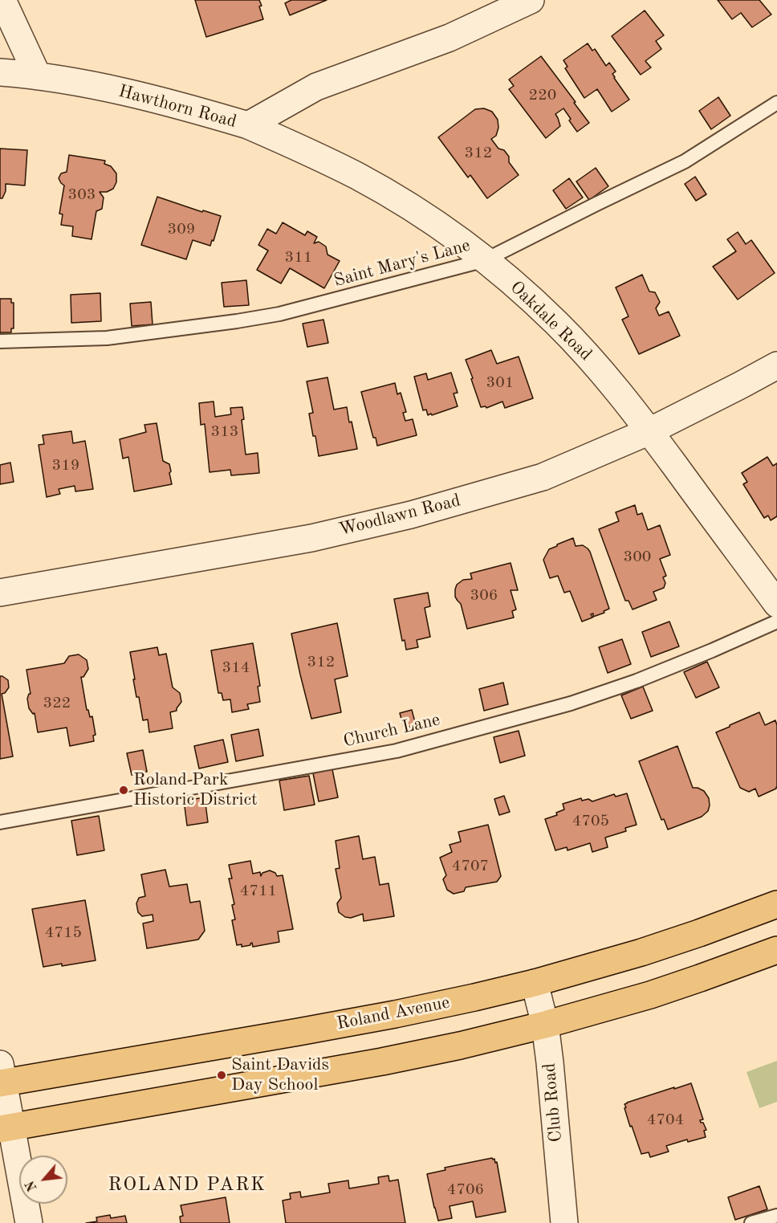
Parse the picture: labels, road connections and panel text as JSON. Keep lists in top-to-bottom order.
{
  "streets": {
    "main road": ["Roland Avenue"],
    "street": [
      "Hawthorn Road",
      "Oakdale Road",
      "Woodlawn Road",
      "Club Road"
    ],
    "lane": ["Saint Mary's Lane", "Church Lane"]
  },
  "crossings": [
    ["Hawthorn Road", "Oakdale Road"],
    ["Saint Mary's Lane", "Oakdale Road"],
    ["Oakdale Road", "Woodlawn Road"],
    ["Roland Avenue", "Club Road"]
  ],
  "districts": ["ROLAND PARK"],
  "places": ["Roland Park Historic District", "Saint Davids Day School"],
  "house_numbers": [
    "220",
    "312",
    "303",
    "309",
    "311",
    "301",
    "313",
    "319",
    "300",
    "306",
    "312",
    "314",
    "322",
    "4705",
    "4707",
    "4711",
    "4715",
    "4704",
    "4706"
  ],
  "north": "bottom left"
}
